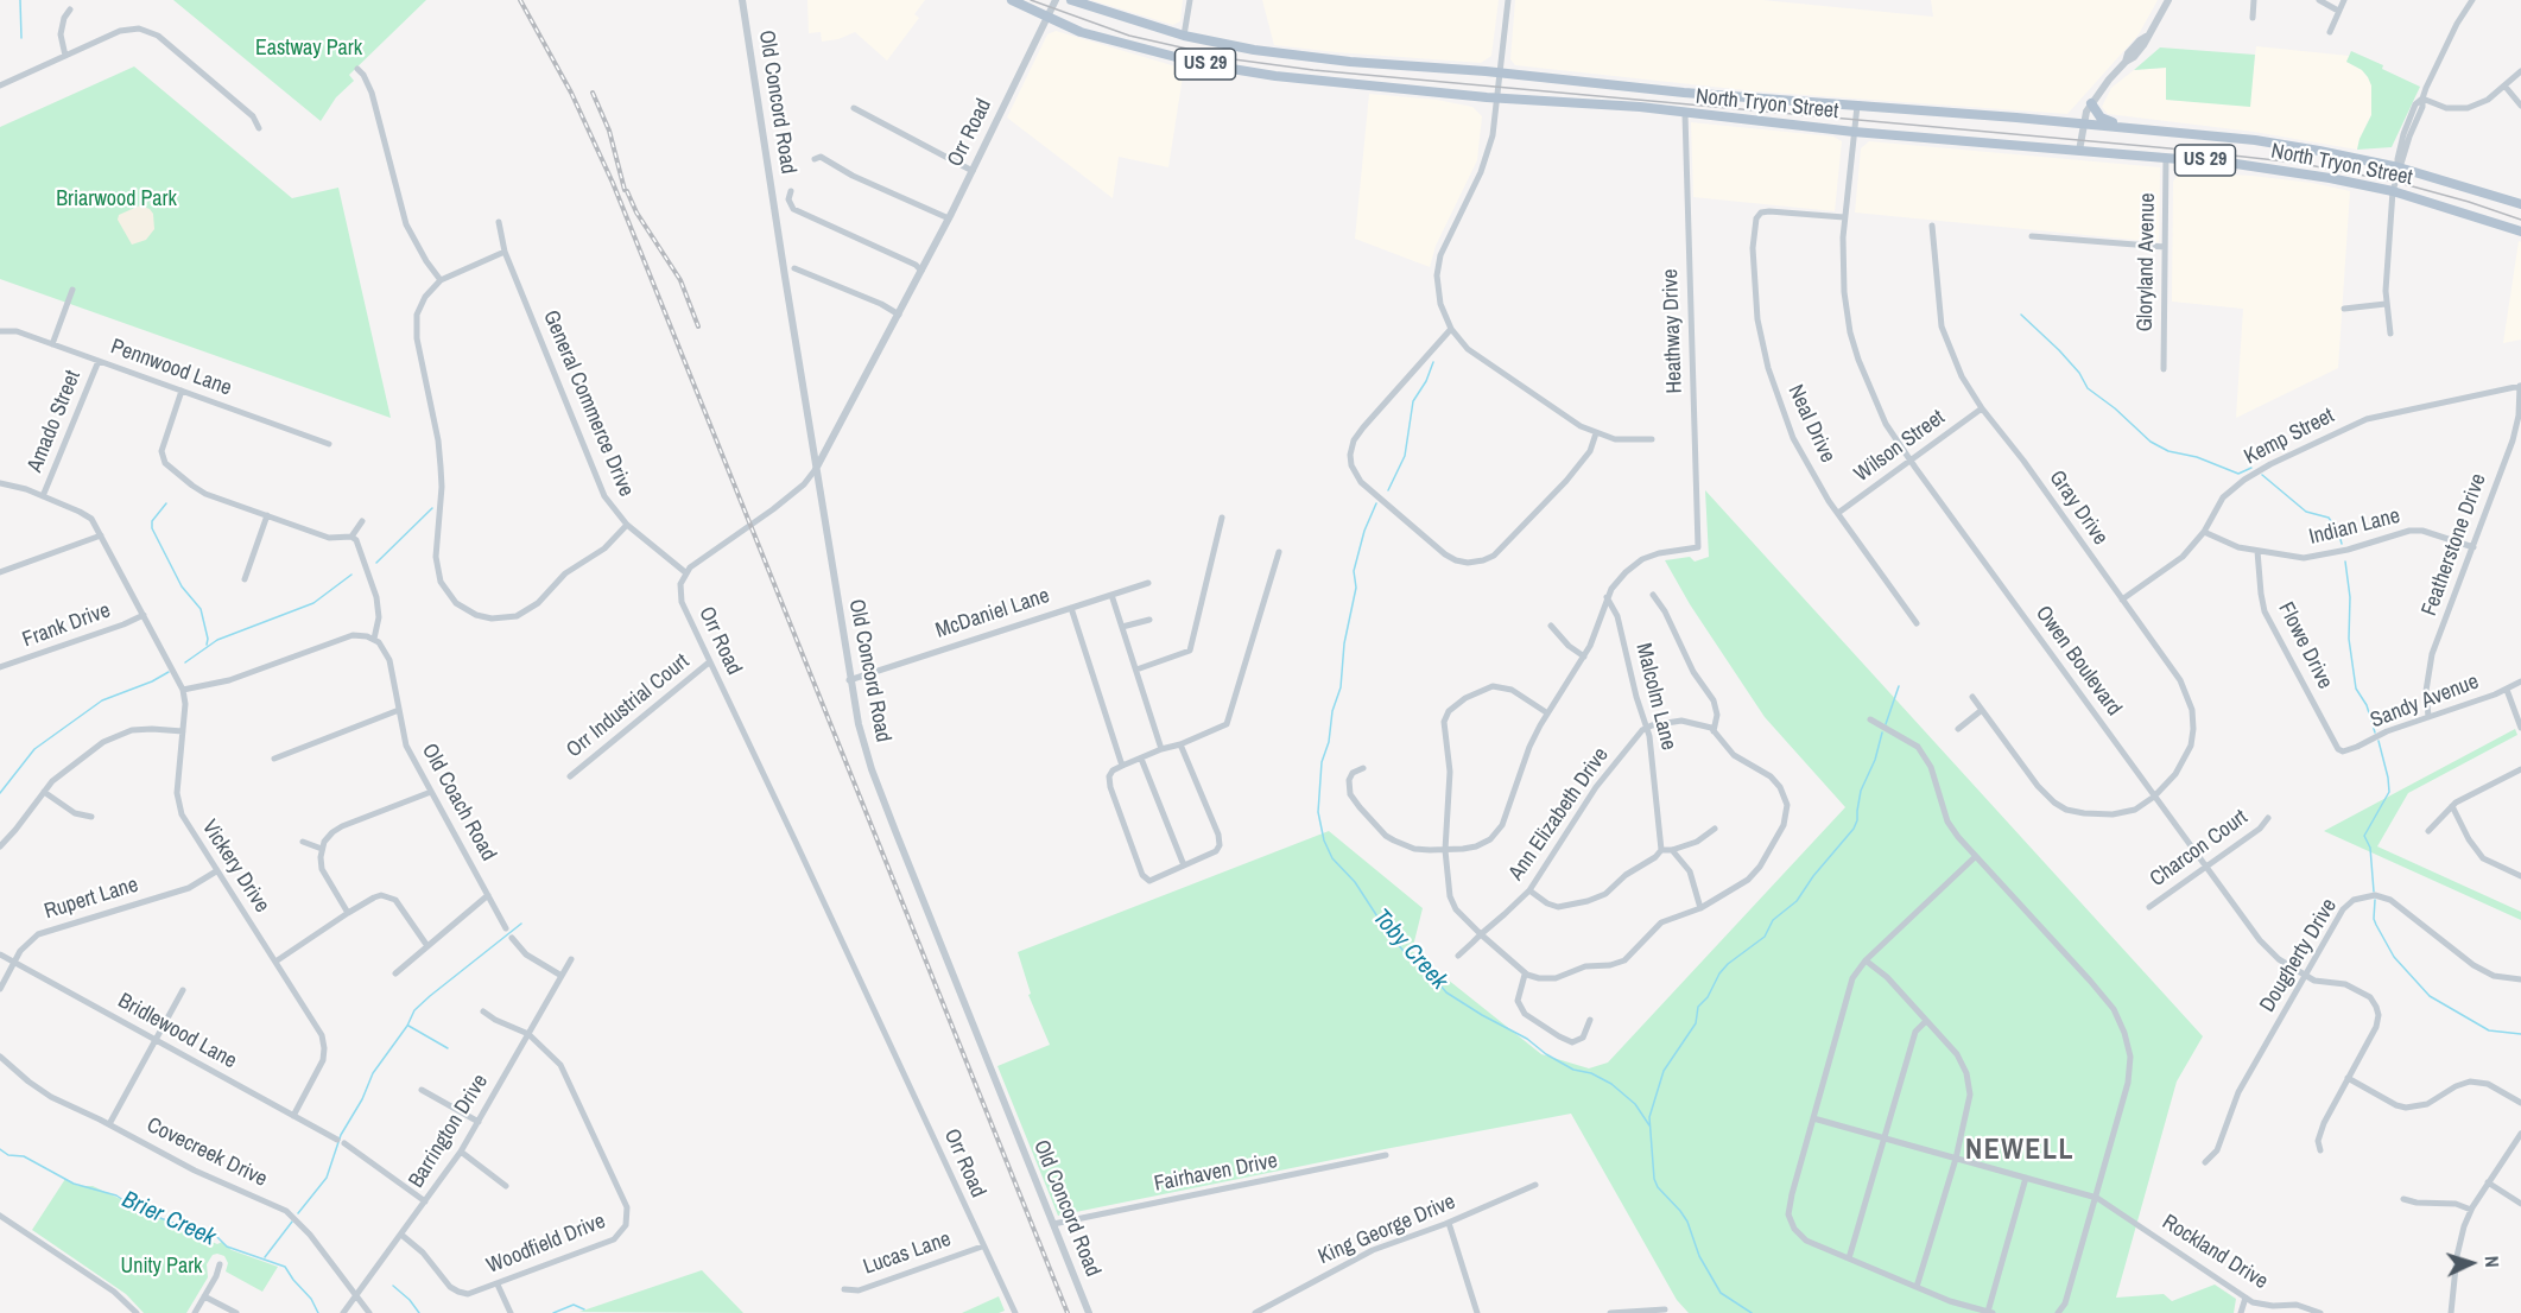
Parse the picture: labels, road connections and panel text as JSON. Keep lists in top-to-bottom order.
{
  "streets": {
    "main road": ["US 29", "North Tryon Street"],
    "street": [
      "Old Concord Road",
      "Orr Road",
      "Gloryland Avenue",
      "Heathway Drive",
      "Pennwood Lane",
      "General Commerce Drive",
      "Amado Street",
      "Neal Drive",
      "Kemp Street",
      "Wilson Street",
      "Gray Drive",
      "Indian Lane",
      "Featherstone Drive",
      "McDaniel Lane",
      "Frank Drive",
      "Flowe Drive",
      "Owen Boulevard",
      "Malcolm Lane",
      "Sandy Avenue",
      "Orr Industrial Court",
      "Old Coach Road",
      "Ann Elizabeth Drive",
      "Charcon Court",
      "Vickery Drive",
      "Rupert Lane",
      "Dougherty Drive",
      "Bridlewood Lane",
      "Barrington Drive",
      "Covecreek Drive",
      "Fairhaven Drive",
      "King George Drive",
      "Woodfield Drive",
      "Rockland Drive",
      "Lucas Lane"
    ]
  },
  "crossings": [
    ["Old Concord Road", "Orr Road"],
    ["Old Concord Road", "McDaniel Lane"],
    ["Old Concord Road", "Fairhaven Drive"],
    ["North Tryon Street", "Orr Road"],
    ["North Tryon Street", "Gloryland Avenue"],
    ["North Tryon Street", "Heathway Drive"],
    ["North Tryon Street", "Owen Boulevard"],
    ["Orr Road", "General Commerce Drive"],
    ["Orr Road", "Orr Industrial Court"],
    ["Orr Road", "Lucas Lane"],
    ["Heathway Drive", "Malcolm Lane"],
    ["Pennwood Lane", "Amado Street"],
    ["Amado Street", "Vickery Drive"],
    ["Neal Drive", "Wilson Street"],
    ["Neal Drive", "Owen Boulevard"],
    ["Kemp Street", "Gray Drive"],
    ["Kemp Street", "Indian Lane"],
    ["Kemp Street", "Featherstone Drive"],
    ["Wilson Street", "Gray Drive"],
    ["Wilson Street", "Owen Boulevard"],
    ["Gray Drive", "Owen Boulevard"],
    ["Indian Lane", "Featherstone Drive"],
    ["Indian Lane", "Flowe Drive"],
    ["Featherstone Drive", "Sandy Avenue"],
    ["Frank Drive", "Vickery Drive"],
    ["Flowe Drive", "Sandy Avenue"],
    ["Owen Boulevard", "Charcon Court"],
    ["Owen Boulevard", "Dougherty Drive"],
    ["Malcolm Lane", "Ann Elizabeth Drive"],
    ["Vickery Drive", "Rupert Lane"],
    ["Vickery Drive", "Bridlewood Lane"],
    ["Rupert Lane", "Bridlewood Lane"],
    ["Barrington Drive", "Covecreek Drive"],
    ["Barrington Drive", "Woodfield Drive"]
  ],
  "districts": ["NEWELL"],
  "water": ["Toby Creek", "Brier Creek"],
  "parks": ["Eastway Park", "Briarwood Park", "Unity Park"],
  "north": "right"
}
